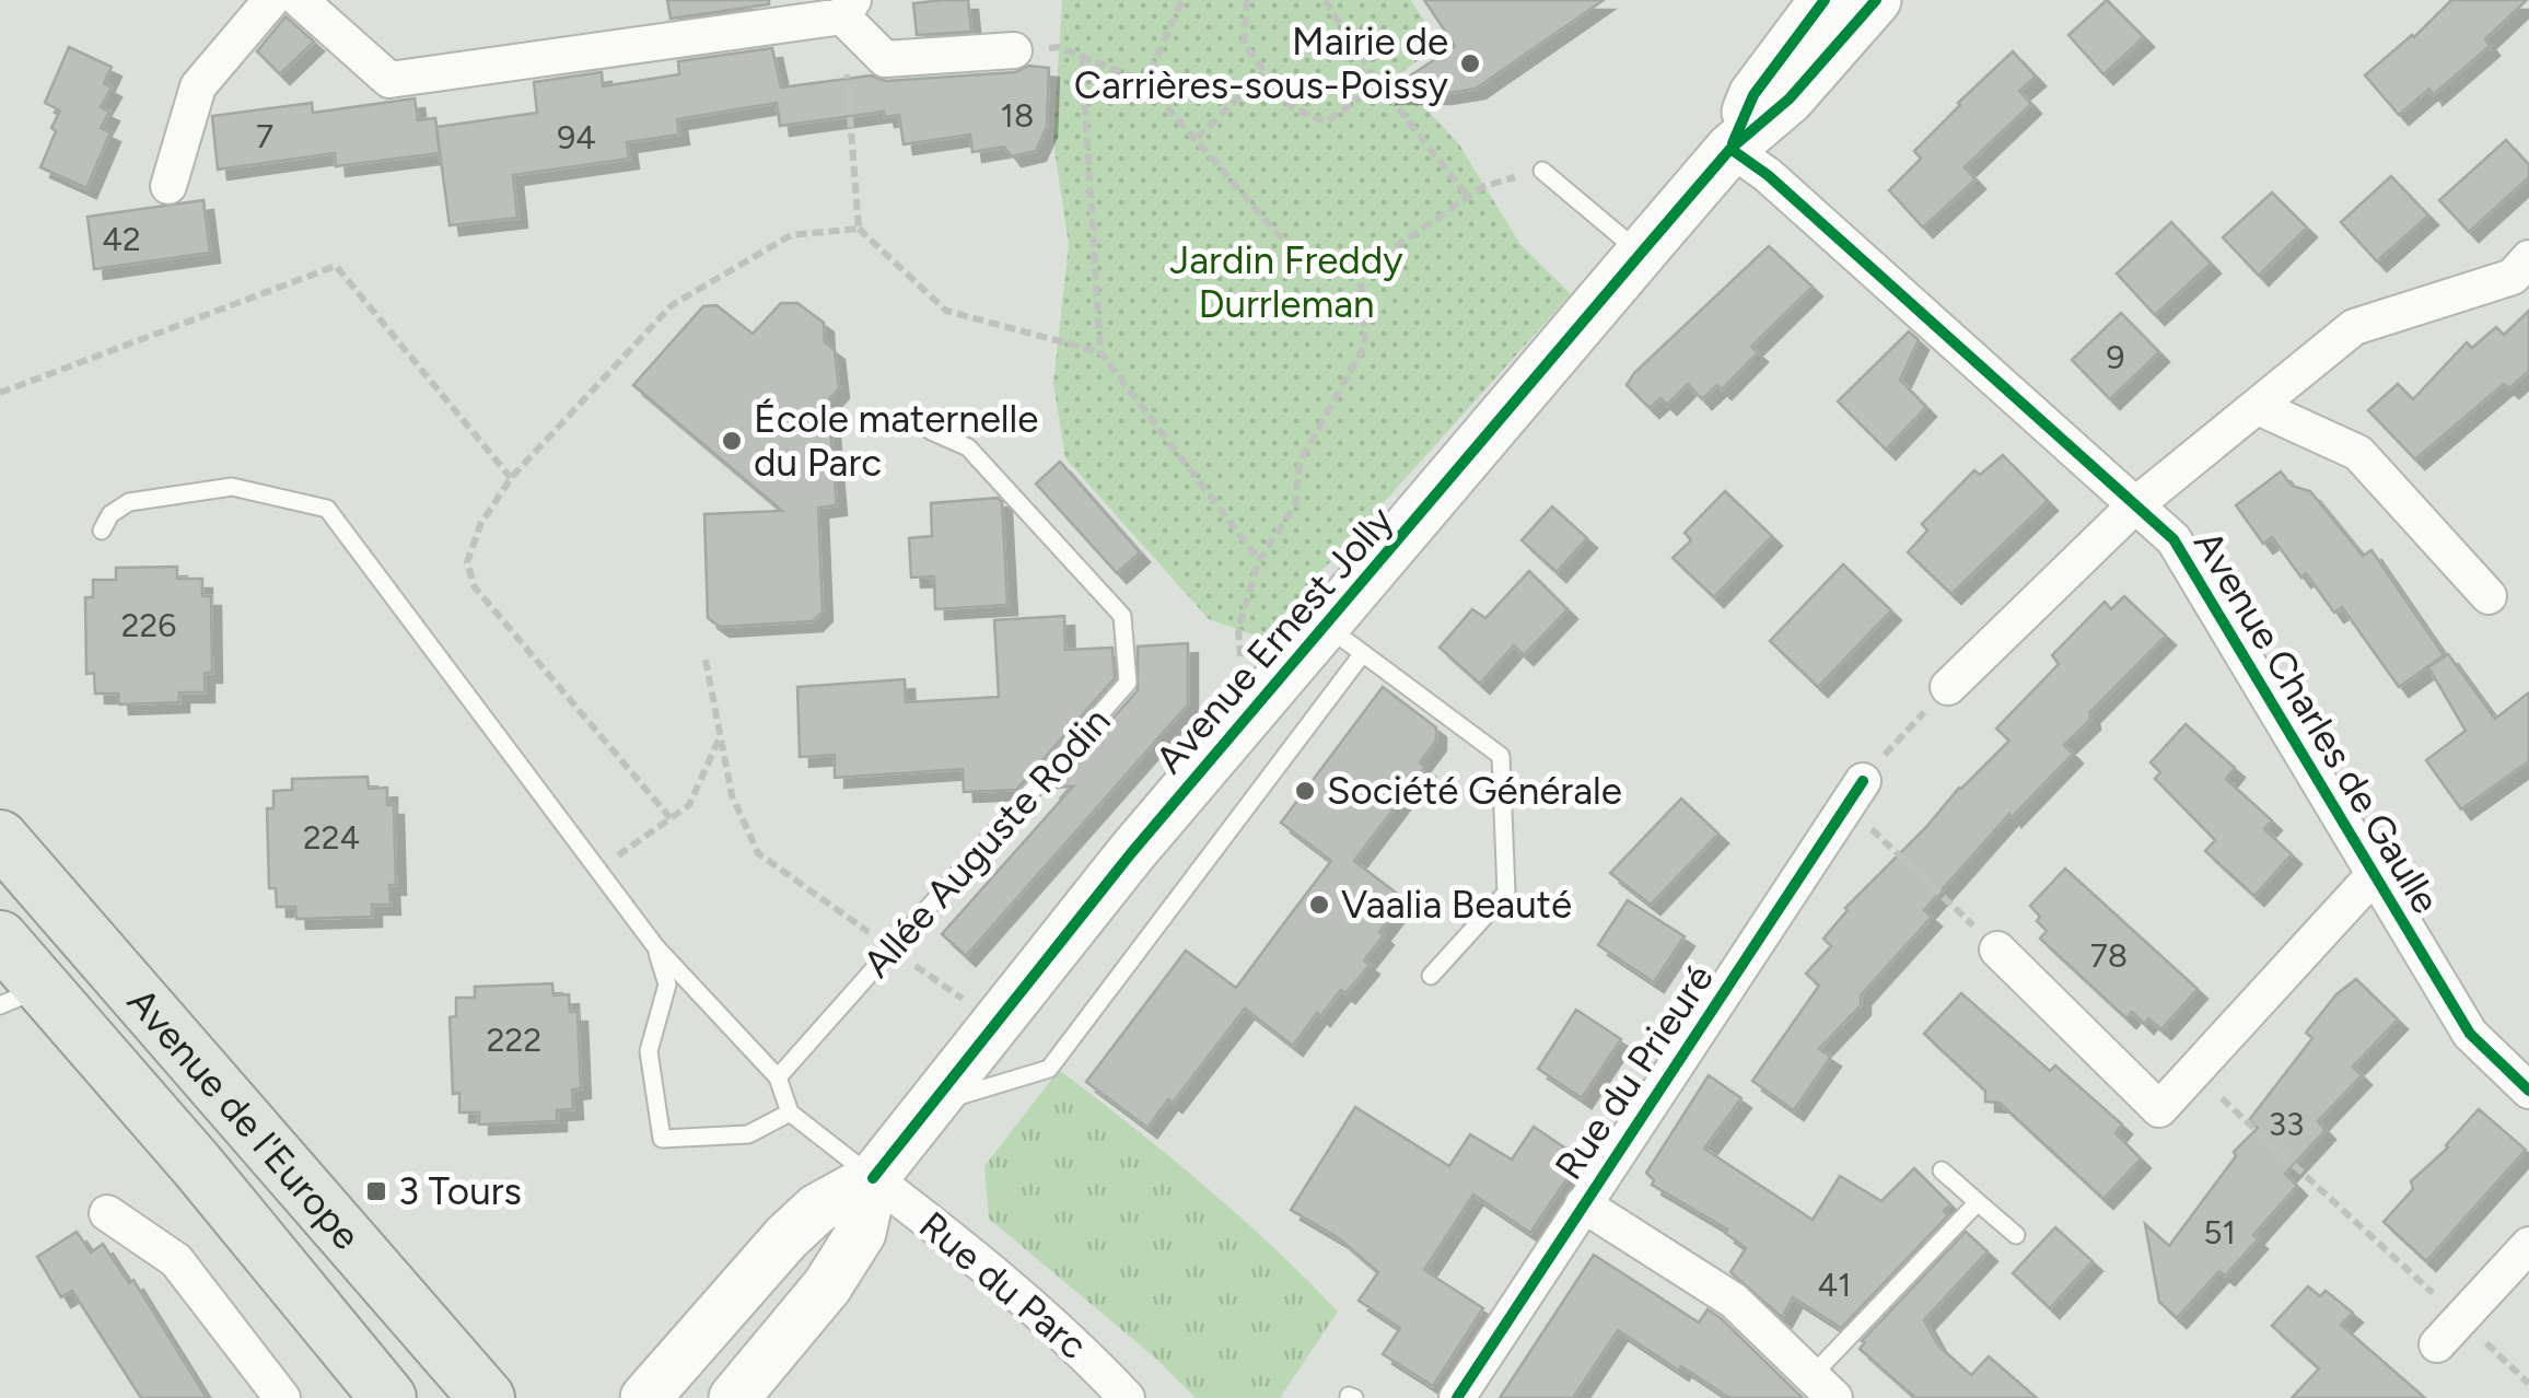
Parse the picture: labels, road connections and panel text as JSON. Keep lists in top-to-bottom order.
{
  "streets": {
    "main road": ["Avenue de l'Europe"],
    "street": [
      "Avenue Ernest Jolly",
      "Avenue Charles de Gaulle",
      "Rue du Prieuré",
      "Rue du Parc"
    ],
    "lane": ["Allée Auguste Rodin"]
  },
  "crossings": [
    ["Avenue Ernest Jolly", "Avenue Charles de Gaulle"],
    ["Avenue Ernest Jolly", "Rue du Parc"]
  ],
  "parks": ["Jardin Freddy Durrleman"],
  "places": {
    "other": [
      "Mairie de Carrières-sous-Poissy",
      "École maternelle du Parc",
      "Société Générale",
      "Vaalia Beauté"
    ],
    "transit": ["3 Tours"]
  },
  "house_numbers": [
    "18",
    "7",
    "94",
    "42",
    "9",
    "226",
    "224",
    "78",
    "222",
    "33",
    "51",
    "41"
  ]
}
